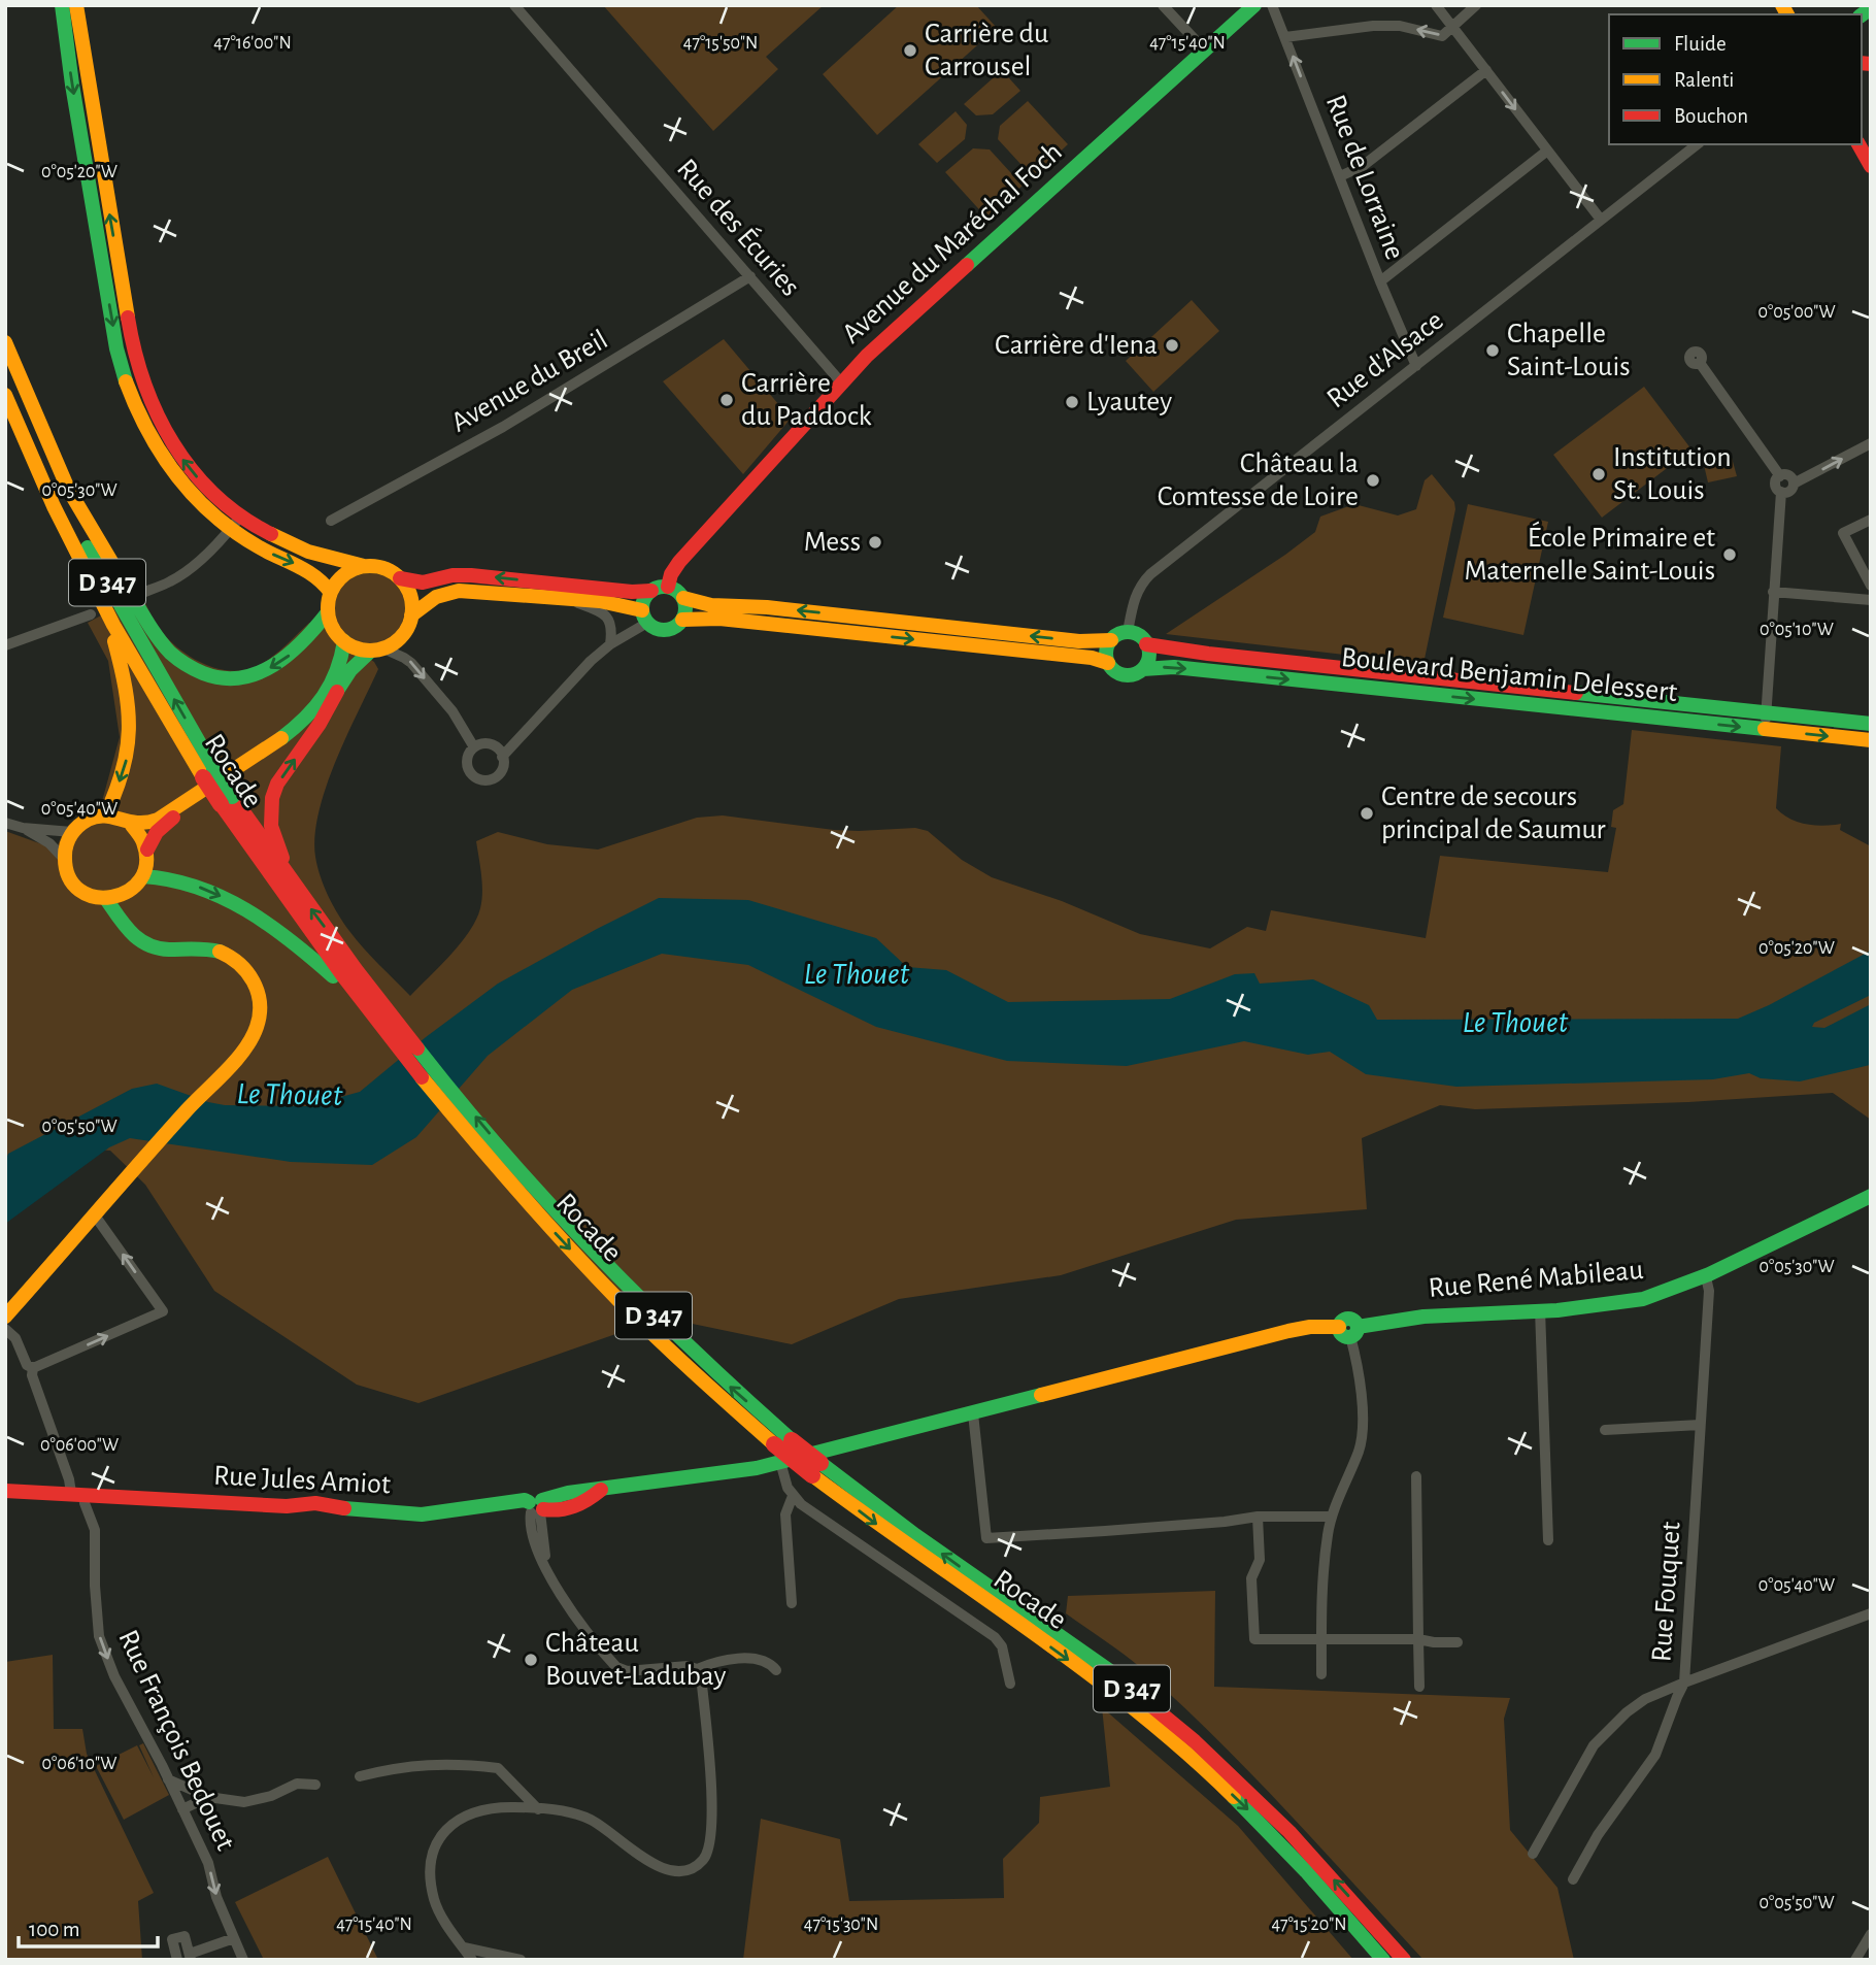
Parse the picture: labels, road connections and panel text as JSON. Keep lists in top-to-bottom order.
{
  "streets": {
    "main road": [
      "Avenue du Maréchal Foch",
      "D 347",
      "Boulevard Benjamin Delessert",
      "Rocade",
      "Rue René Mabileau",
      "Rue Jules Amiot"
    ],
    "street": [
      "Rue de Lorraine",
      "Rue des Écuries",
      "Rue d'Alsace",
      "Avenue du Breil",
      "Rue Fouquet",
      "Rue François Bedouet"
    ]
  },
  "crossings": [
    ["Rue de Lorraine", "Rue d'Alsace"],
    ["Rue des Écuries", "Avenue du Maréchal Foch"],
    ["Rue des Écuries", "Avenue du Breil"],
    ["Rue d'Alsace", "Boulevard Benjamin Delessert"],
    ["D 347", "Rocade"],
    ["Rue René Mabileau", "Rue Jules Amiot"],
    ["Rue René Mabileau", "Rue Fouquet"],
    ["Rue Jules Amiot", "Rue François Bedouet"]
  ],
  "one_way": ["Rue de Lorraine", "Rue François Bedouet"],
  "water": ["Le Thouet"],
  "places": [
    "Carrière du Carrousel",
    "Carrière d'Iena",
    "Chapelle Saint-Louis",
    "Carrière du Paddock",
    "Lyautey",
    "Institution St. Louis",
    "Château la Comtesse de Loire",
    "Mess",
    "École Primaire et Maternelle Saint-Louis",
    "Centre de secours principal de Saumur",
    "Château Bouvet-Ladubay"
  ],
  "legend": ["Fluide", "Ralenti", "Bouchon"],
  "scale_bar": "100 m",
  "coordinates": [
    "47°15'50\"N",
    "47°16'00\"N",
    "47°15'40\"N",
    "0°05'20\"W",
    "0°05'00\"W",
    "0°05'30\"W",
    "0°05'10\"W",
    "0°05'40\"W",
    "0°05'50\"W",
    "0°06'00\"W",
    "0°06'10\"W",
    "47°15'30\"N",
    "47°15'20\"N"
  ]
}
